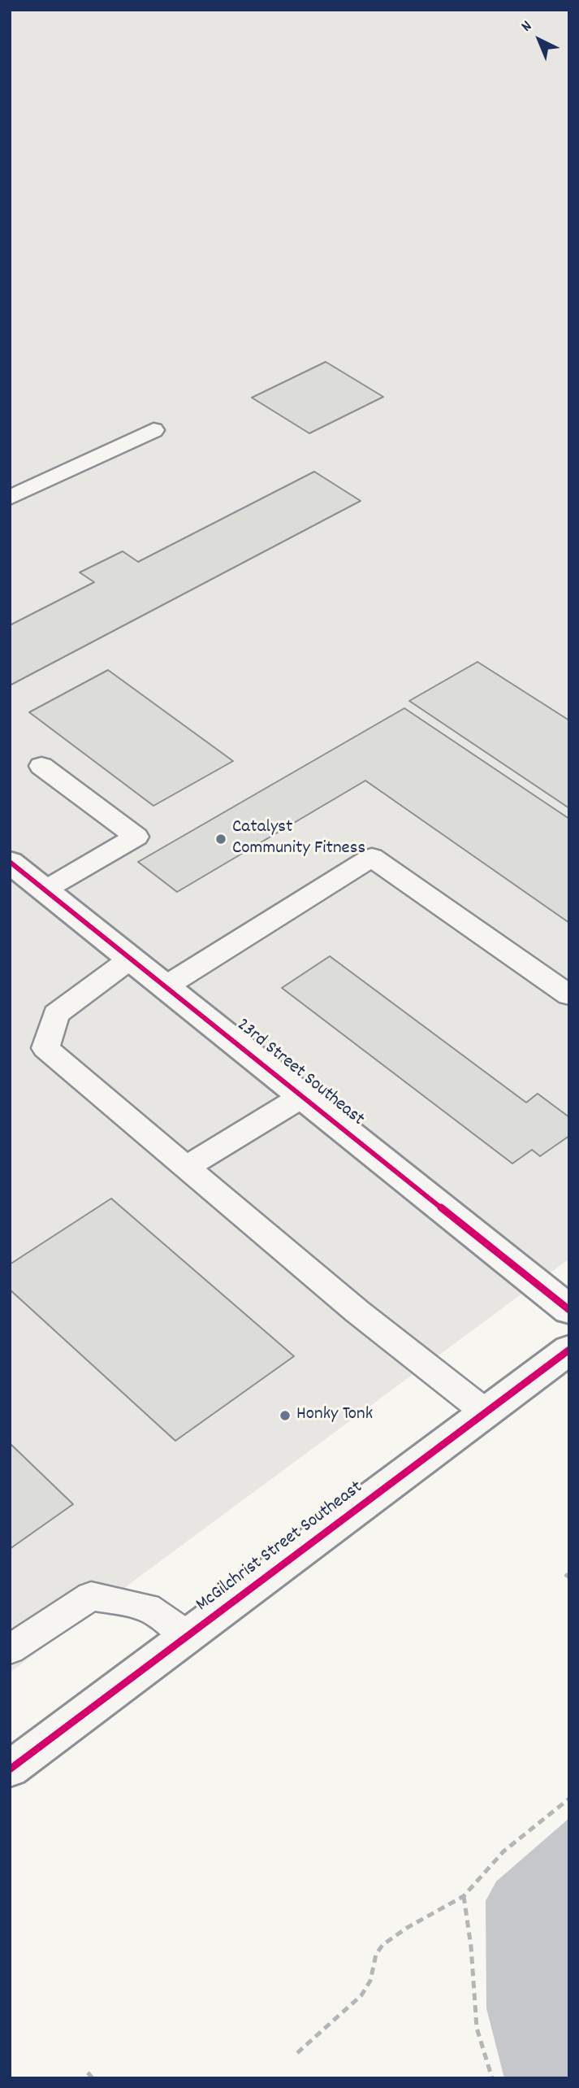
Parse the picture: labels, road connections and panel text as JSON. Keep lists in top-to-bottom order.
{
  "streets": {
    "street": ["23rd Street Southeast", "McGilchrist Street Southeast"]
  },
  "places": ["Catalyst Community Fitness", "Honky Tonk"],
  "north": "top left"
}
